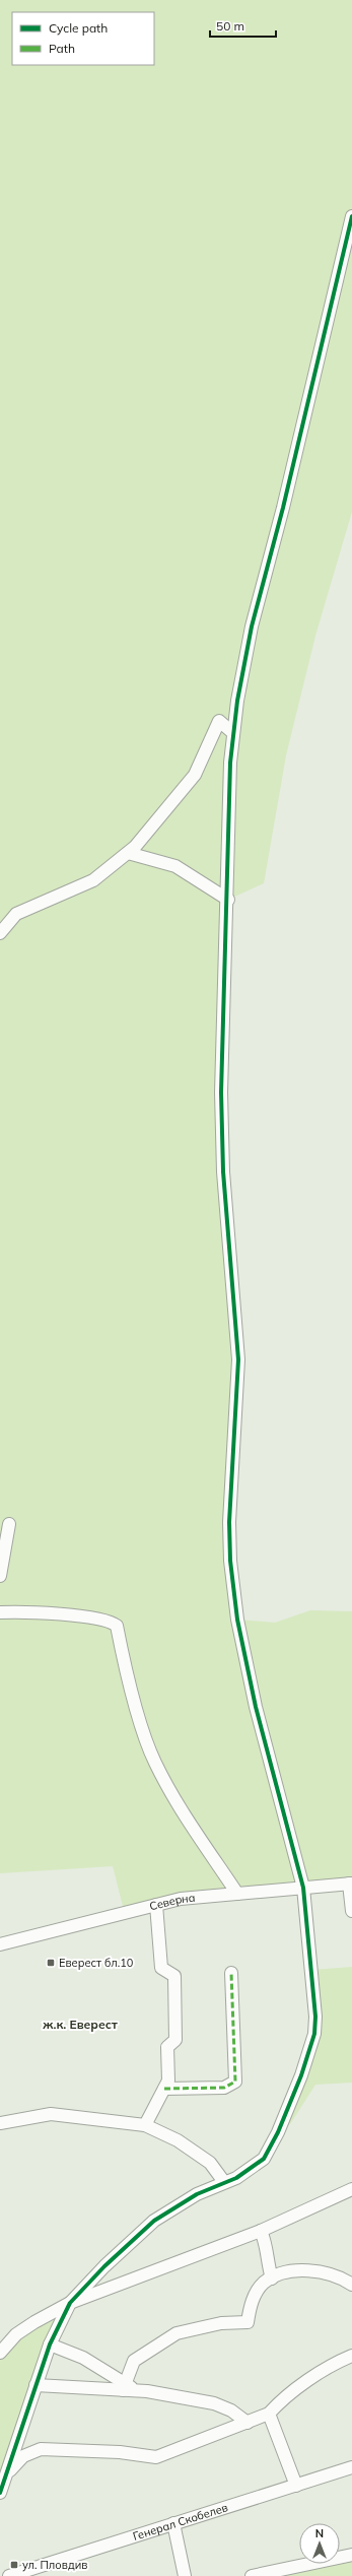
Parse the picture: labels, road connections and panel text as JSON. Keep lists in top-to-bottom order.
{
  "streets": {
    "street": ["Северна", "Генерал Скобелев"]
  },
  "districts": ["ж.к. Еверест"],
  "places": {
    "transit": ["Еверест бл.10", "ул. Пловдив"]
  },
  "legend": ["Cycle path", "Path"],
  "scale_bar": "50 m",
  "north": "top"
}
